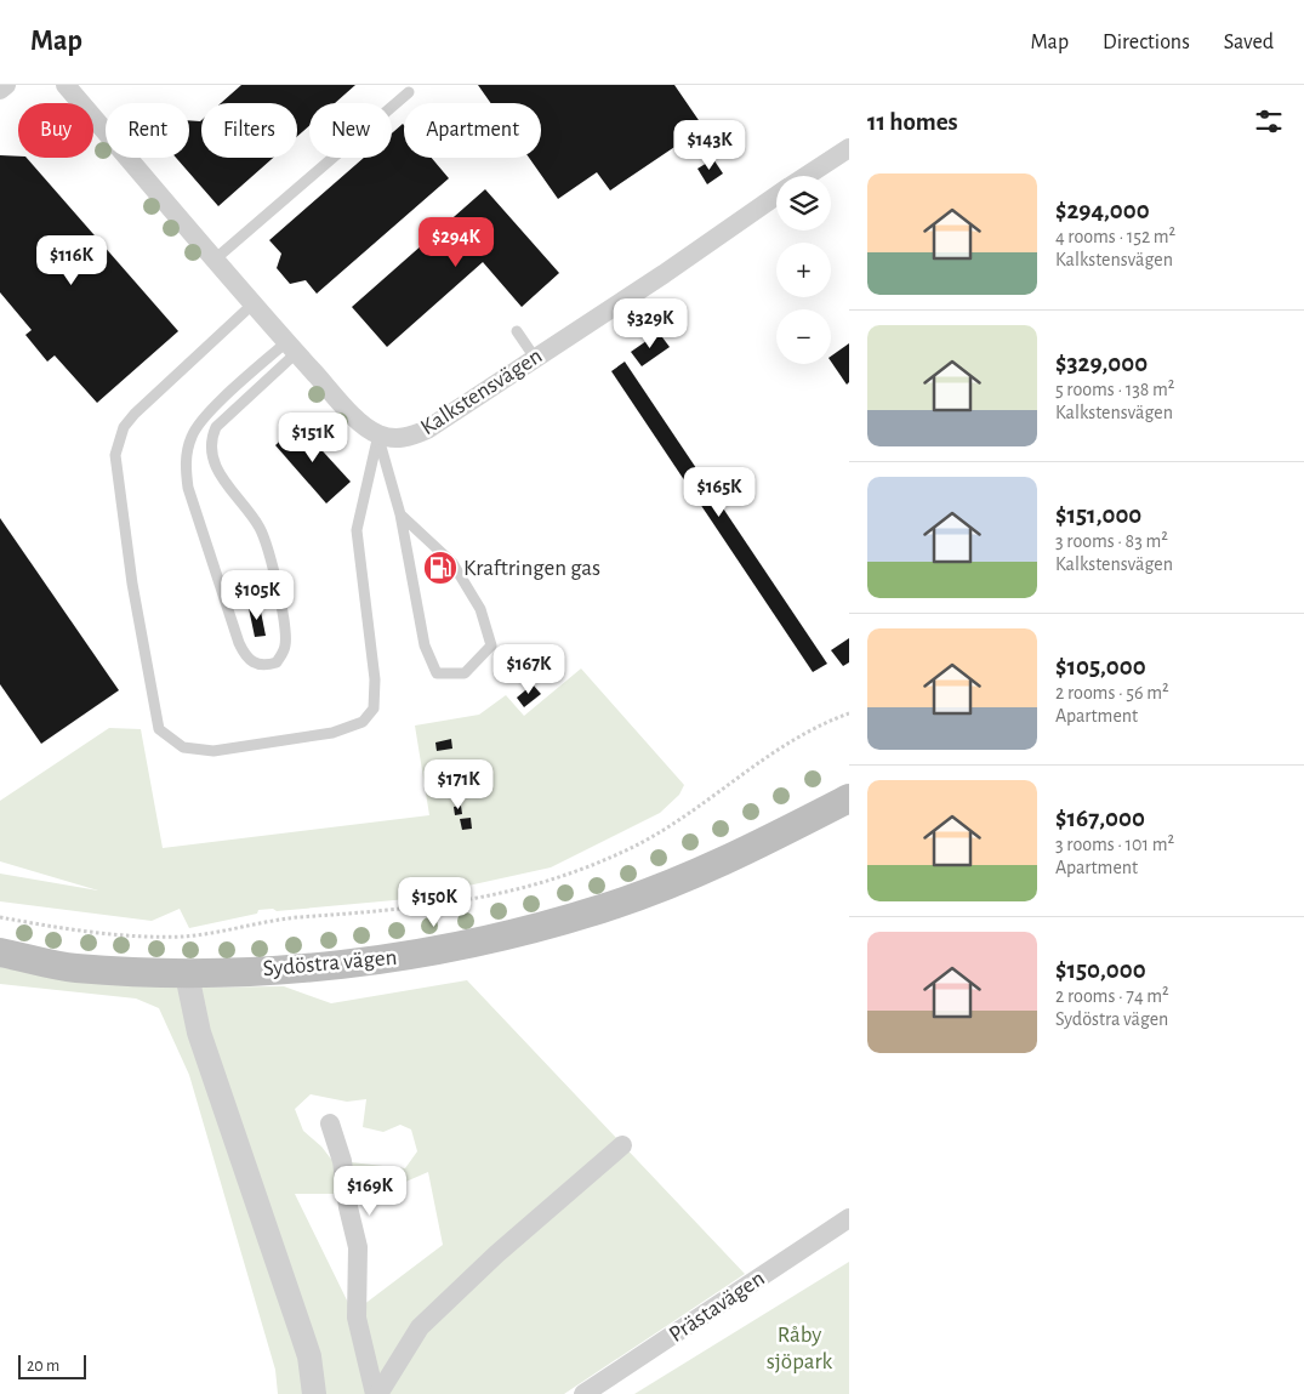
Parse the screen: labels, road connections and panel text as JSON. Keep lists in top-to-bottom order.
{
  "streets": {
    "main road": ["Sydöstra vägen"],
    "street": ["Kalkstensvägen", "Prästavägen"]
  },
  "parks": ["Råby sjöpark"],
  "places": {
    "fuel station": ["Kraftringen gas"]
  },
  "scale_bar": "20 m",
  "page": {
    "header": "Map",
    "nav": ["Map", "Directions", "Saved"],
    "heading": "11 homes",
    "chip": [
      "Buy",
      "Rent",
      "Filters",
      "New",
      "Apartment"
    ],
    "price": [
      "$143K",
      "$294K",
      "$116K",
      "$329K",
      "$151K",
      "$165K",
      "$105K",
      "$167K",
      "$171K",
      "$150K",
      "$169K"
    ],
    "list": [
      {
        "name": "$294,000",
        "note": "4 rooms · 152 m² · Kalkstensvägen"
      },
      {
        "name": "$329,000",
        "note": "5 rooms · 138 m² · Kalkstensvägen"
      },
      {
        "name": "$151,000",
        "note": "3 rooms · 83 m² · Kalkstensvägen"
      },
      {
        "name": "$105,000",
        "note": "2 rooms · 56 m² · Apartment"
      },
      {
        "name": "$167,000",
        "note": "3 rooms · 101 m² · Apartment"
      },
      {
        "name": "$150,000",
        "note": "2 rooms · 74 m² · Sydöstra vägen"
      }
    ],
    "map_buttons": ["+", "−"],
    "scale": "20 m"
  }
}
